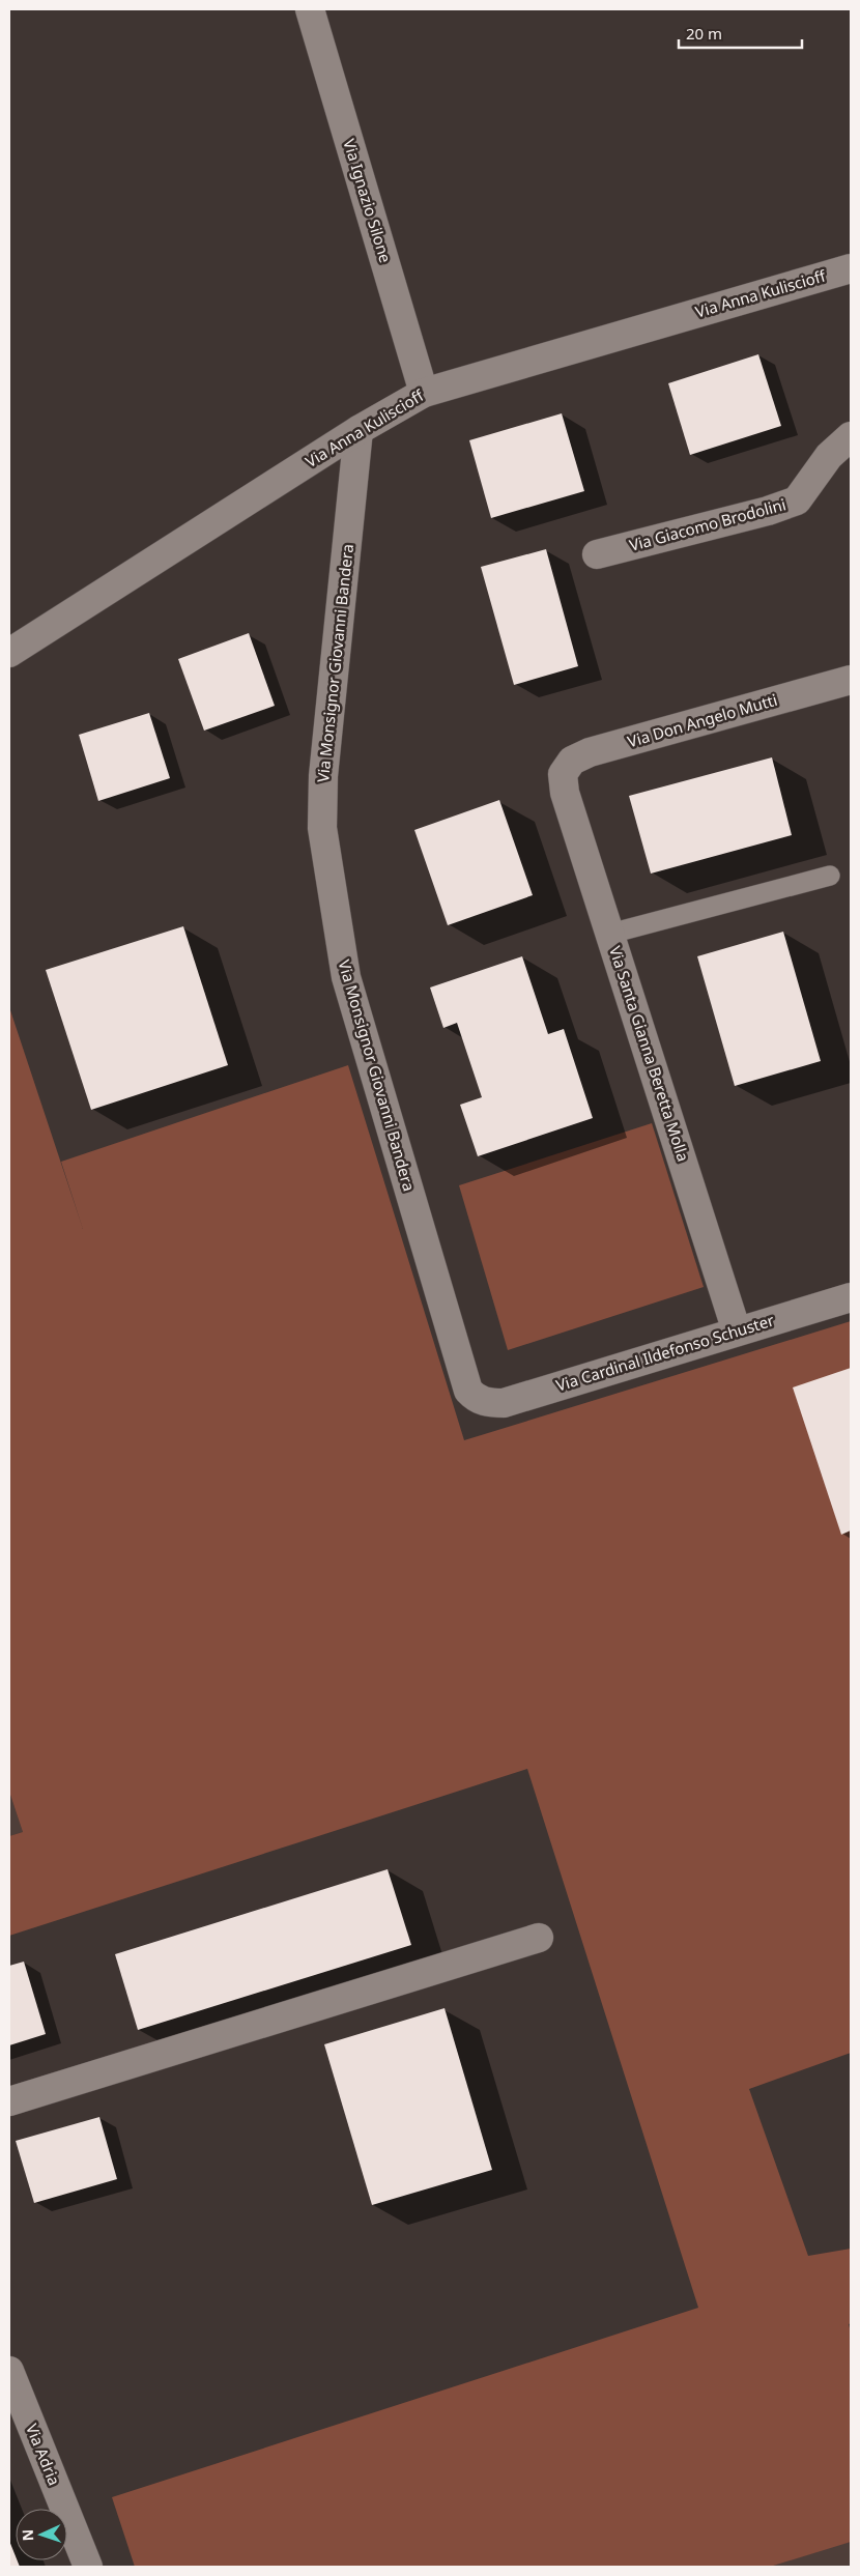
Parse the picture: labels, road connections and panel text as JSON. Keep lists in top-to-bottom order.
{
  "streets": {
    "street": [
      "Via Ignazio Silone",
      "Via Anna Kuliscioff",
      "Via Giacomo Brodolini",
      "Via Monsignor Giovanni Bandera",
      "Via Don Angelo Mutti",
      "Via Santa Gianna Beretta Molla",
      "Via Cardinal Ildefonso Schuster",
      "Via Adria"
    ]
  },
  "crossings": [
    ["Via Ignazio Silone", "Via Anna Kuliscioff"],
    ["Via Anna Kuliscioff", "Via Monsignor Giovanni Bandera"],
    ["Via Monsignor Giovanni Bandera", "Via Cardinal Ildefonso Schuster"],
    ["Via Don Angelo Mutti", "Via Santa Gianna Beretta Molla"],
    ["Via Santa Gianna Beretta Molla", "Via Cardinal Ildefonso Schuster"]
  ],
  "scale_bar": "20 m",
  "north": "left"
}
